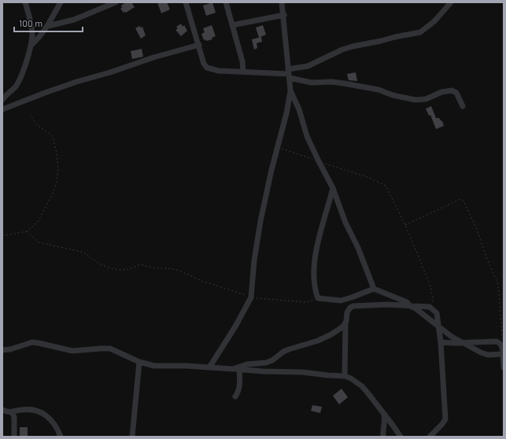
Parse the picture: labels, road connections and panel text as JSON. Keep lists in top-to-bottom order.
{
  "scale_bar": "100 m"
}
